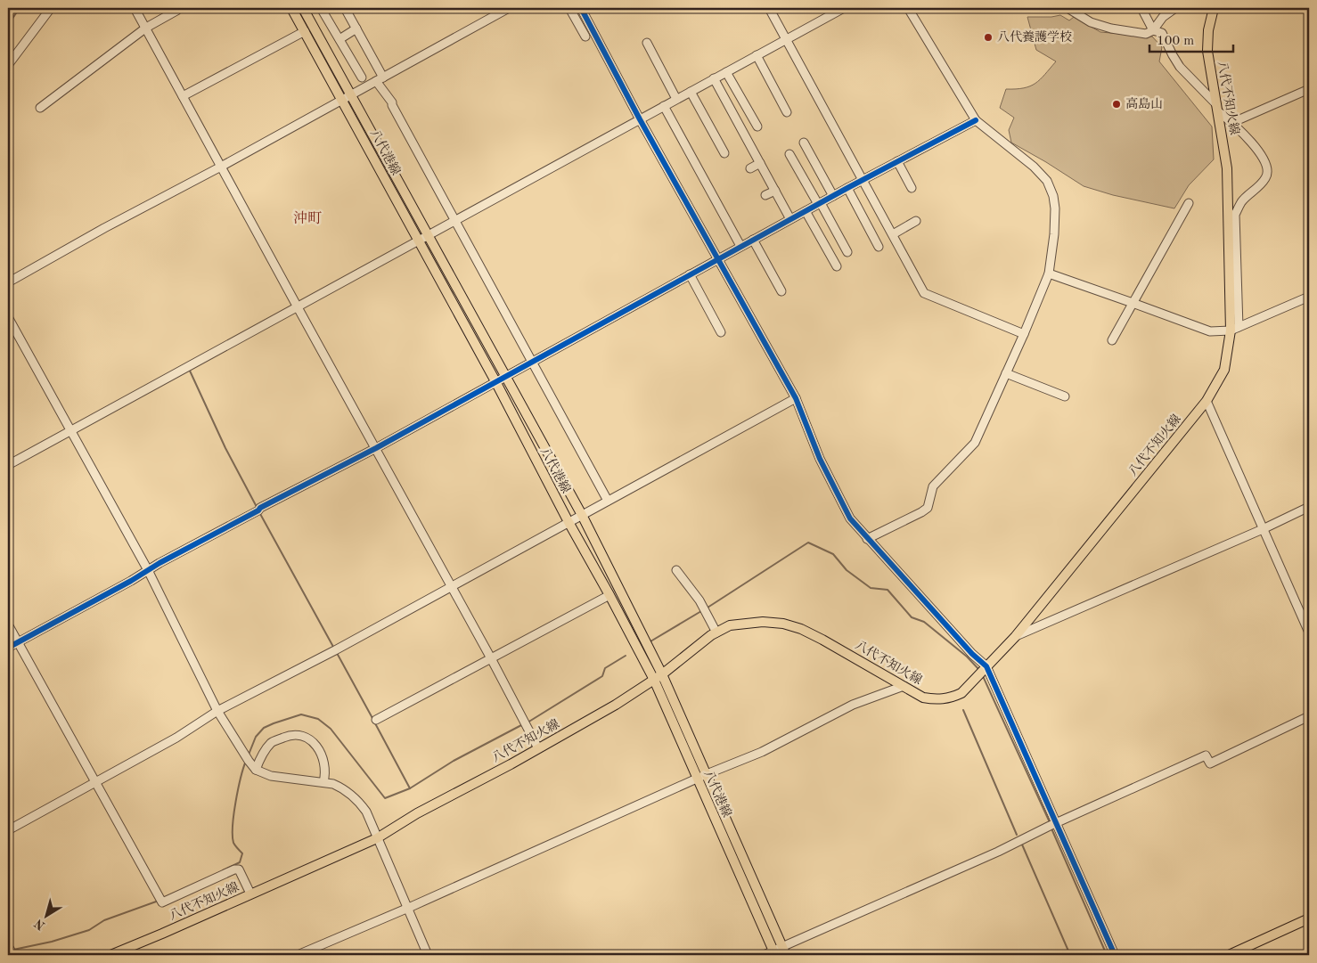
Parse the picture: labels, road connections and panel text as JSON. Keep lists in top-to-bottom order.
{
  "streets": {
    "main road": ["八代不知火線", "八代港線"]
  },
  "crossings": [
    ["八代不知火線", "八代港線"]
  ],
  "districts": ["沖町"],
  "places": ["八代養護学校", "高島山"],
  "scale_bar": "100 m",
  "north": "bottom left"
}
